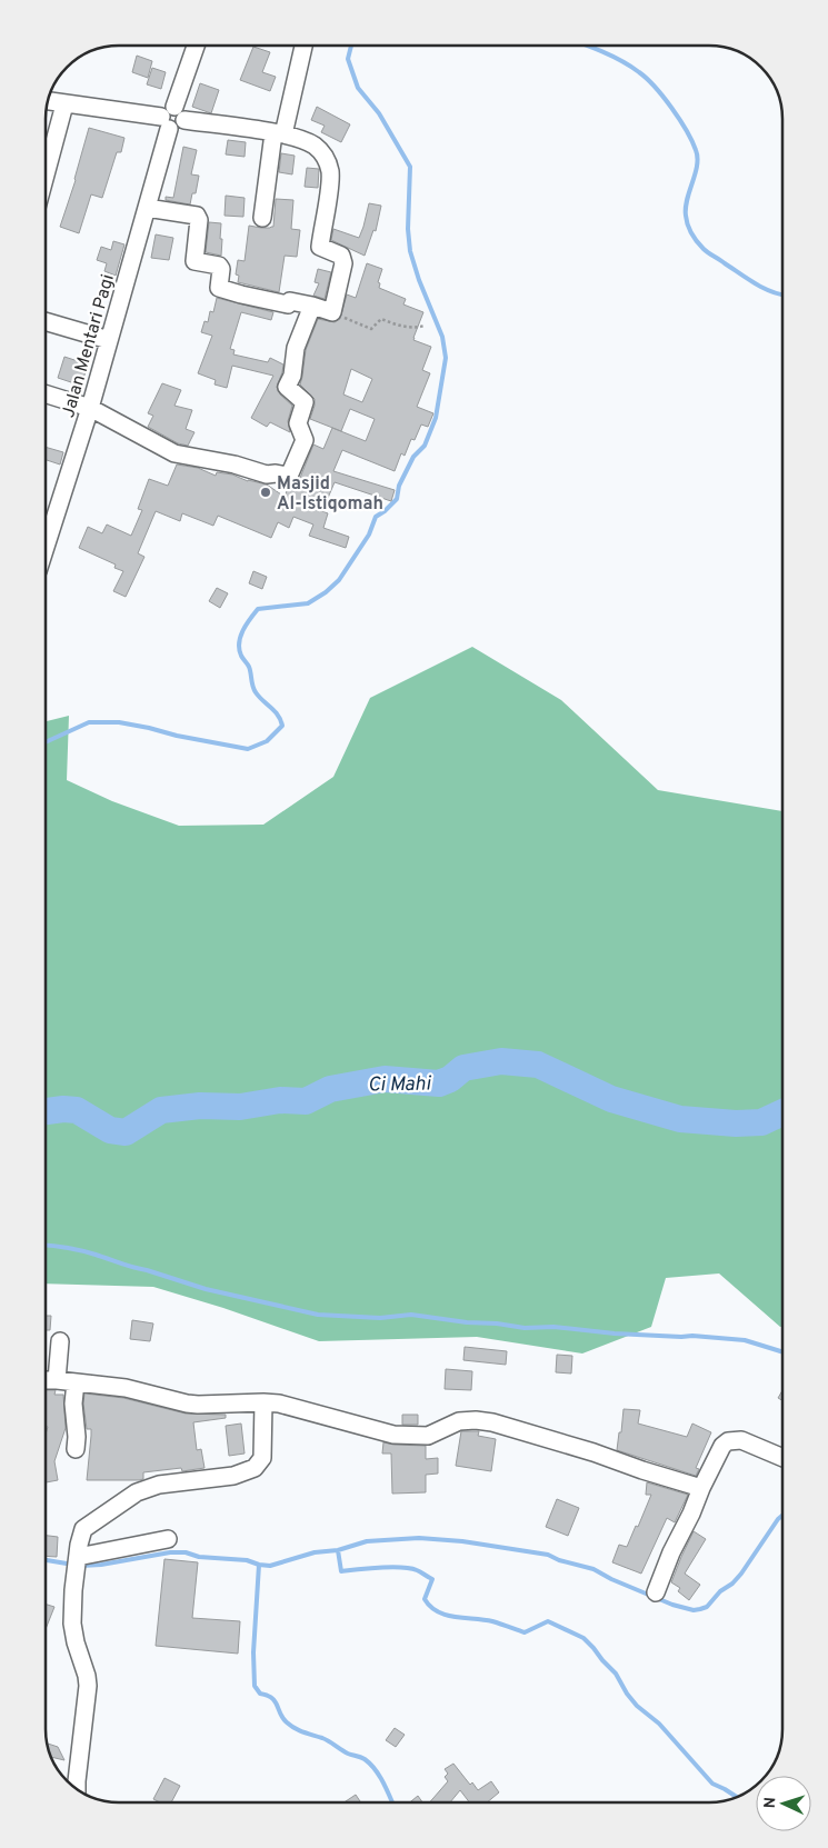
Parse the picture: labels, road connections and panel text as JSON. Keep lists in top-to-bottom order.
{
  "streets": {
    "street": ["Jalan Mentari Pagi"]
  },
  "water": ["Ci Mahi"],
  "places": ["Masjid Al-Istiqomah"],
  "north": "left"
}
